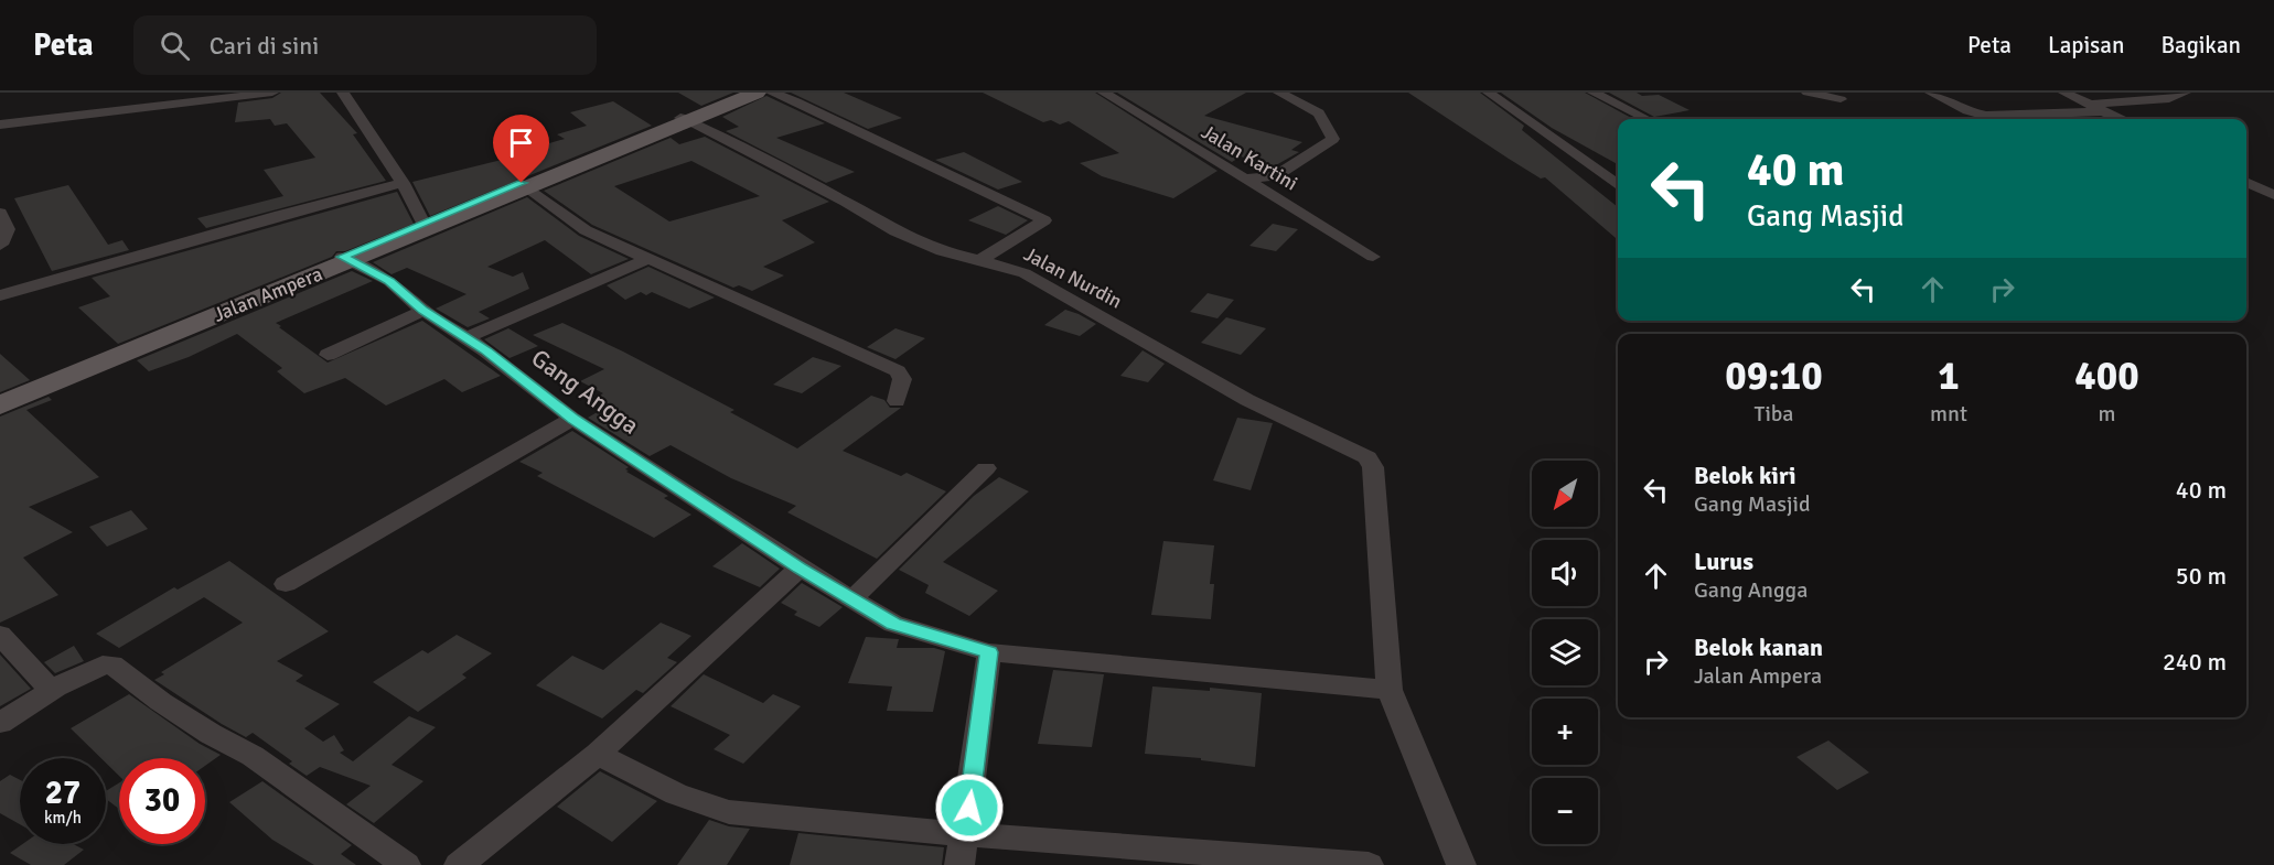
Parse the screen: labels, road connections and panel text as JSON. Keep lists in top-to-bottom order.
{
  "streets": {
    "main road": ["Jalan Ampera"],
    "street": ["Jalan Kartini", "Jalan Nurdin", "Gang Angga"]
  },
  "crossings": [
    ["Jalan Nurdin", "Jalan Ampera"],
    ["Jalan Nurdin", "Gang Angga"],
    ["Jalan Ampera", "Gang Angga"]
  ],
  "north": "bottom left",
  "page": {
    "header": "Peta",
    "search": "Cari di sini",
    "nav": ["Peta", "Lapisan", "Bagikan"],
    "turn": ["40 m", "Gang Masjid"],
    "eta": [
      "09:10",
      "Tiba",
      "1",
      "mnt",
      "400",
      "m"
    ],
    "list": [
      {
        "name": "Belok kiri",
        "note": "Gang Masjid",
        "value": "40 m"
      },
      {
        "name": "Lurus",
        "note": "Gang Angga",
        "value": "50 m"
      },
      {
        "name": "Belok kanan",
        "note": "Jalan Ampera",
        "value": "240 m"
      }
    ],
    "map_buttons": ["+", "−"],
    "speed": "27 km/h",
    "limit": "30"
  }
}
